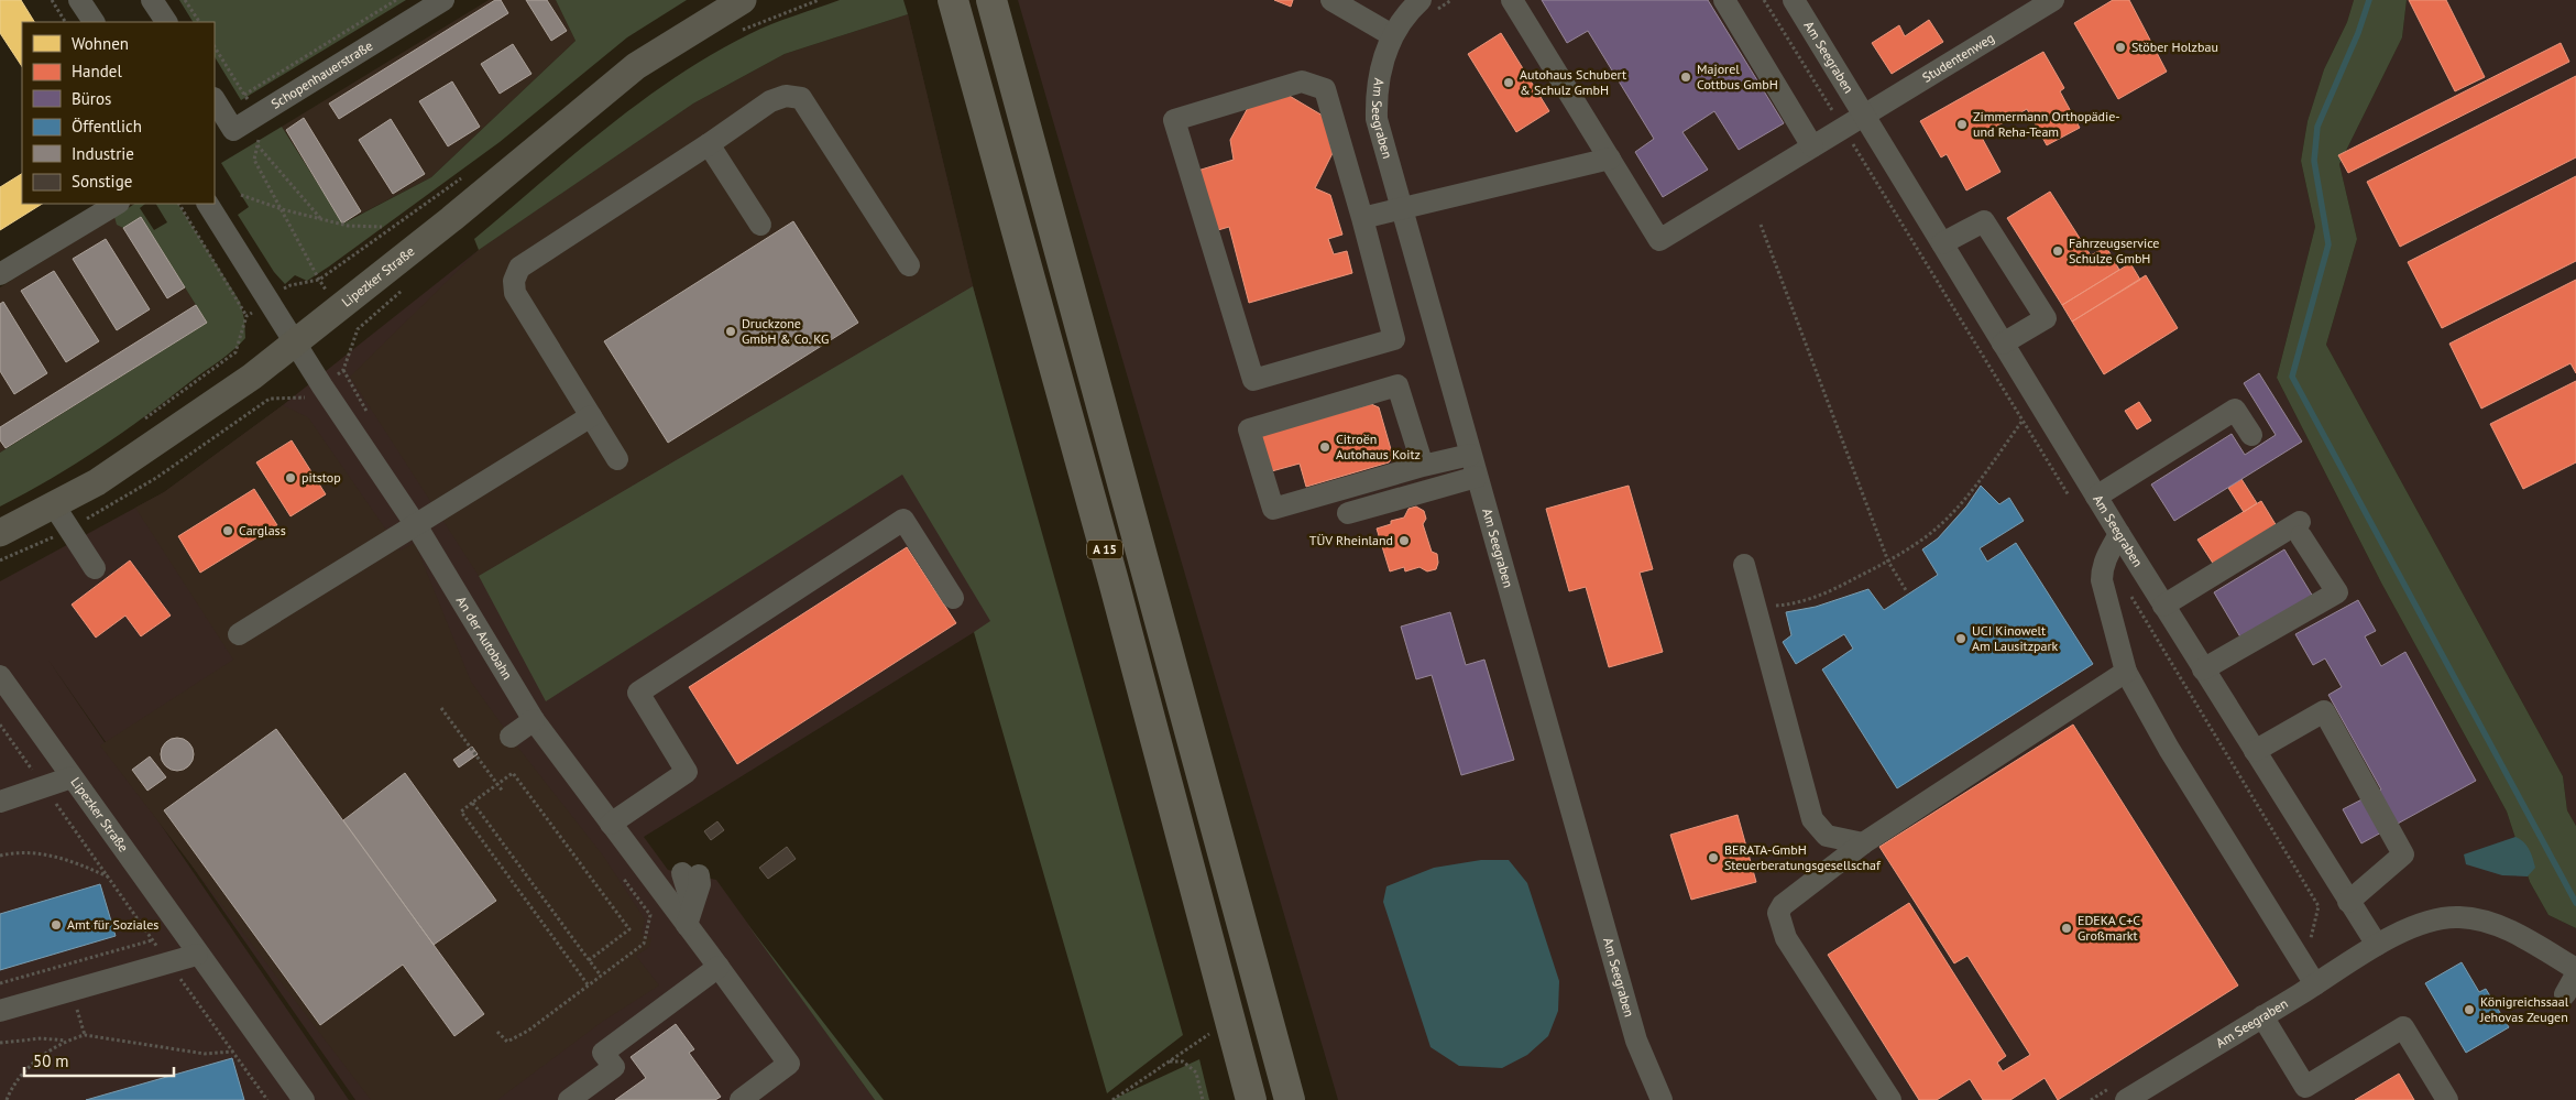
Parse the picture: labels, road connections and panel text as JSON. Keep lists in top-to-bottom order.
{
  "streets": {
    "highway": ["A 15"],
    "main road": ["Lipezker Straße"],
    "street": [
      "Am Seegraben",
      "Studentenweg",
      "Schopenhauerstraße",
      "An der Autobahn"
    ]
  },
  "crossings": [
    ["Am Seegraben", "Studentenweg"],
    ["Lipezker Straße", "An der Autobahn"]
  ],
  "places": [
    "Stöber Holzbau",
    "Majorel Cottbus GmbH",
    "Autohaus Schubert & Schulz GmbH",
    "Zimmermann Orthopädie- und Reha-Team",
    "Fahrzeugservice Schulze GmbH",
    "Druckzone GmbH & Co. KG",
    "Citroën Autohaus Koitz",
    "pitstop",
    "Carglass",
    "TÜV Rheinland",
    "UCI Kinowelt Am Lausitzpark",
    "BERATA-GmbH Steuerberatungsgesellschaf",
    "Amt für Soziales",
    "EDEKA C+C Großmarkt",
    "Königreichssaal Jehovas Zeugen"
  ],
  "legend": [
    "Wohnen",
    "Handel",
    "Büros",
    "Öffentlich",
    "Industrie",
    "Sonstige"
  ],
  "scale_bar": "50 m"
}
